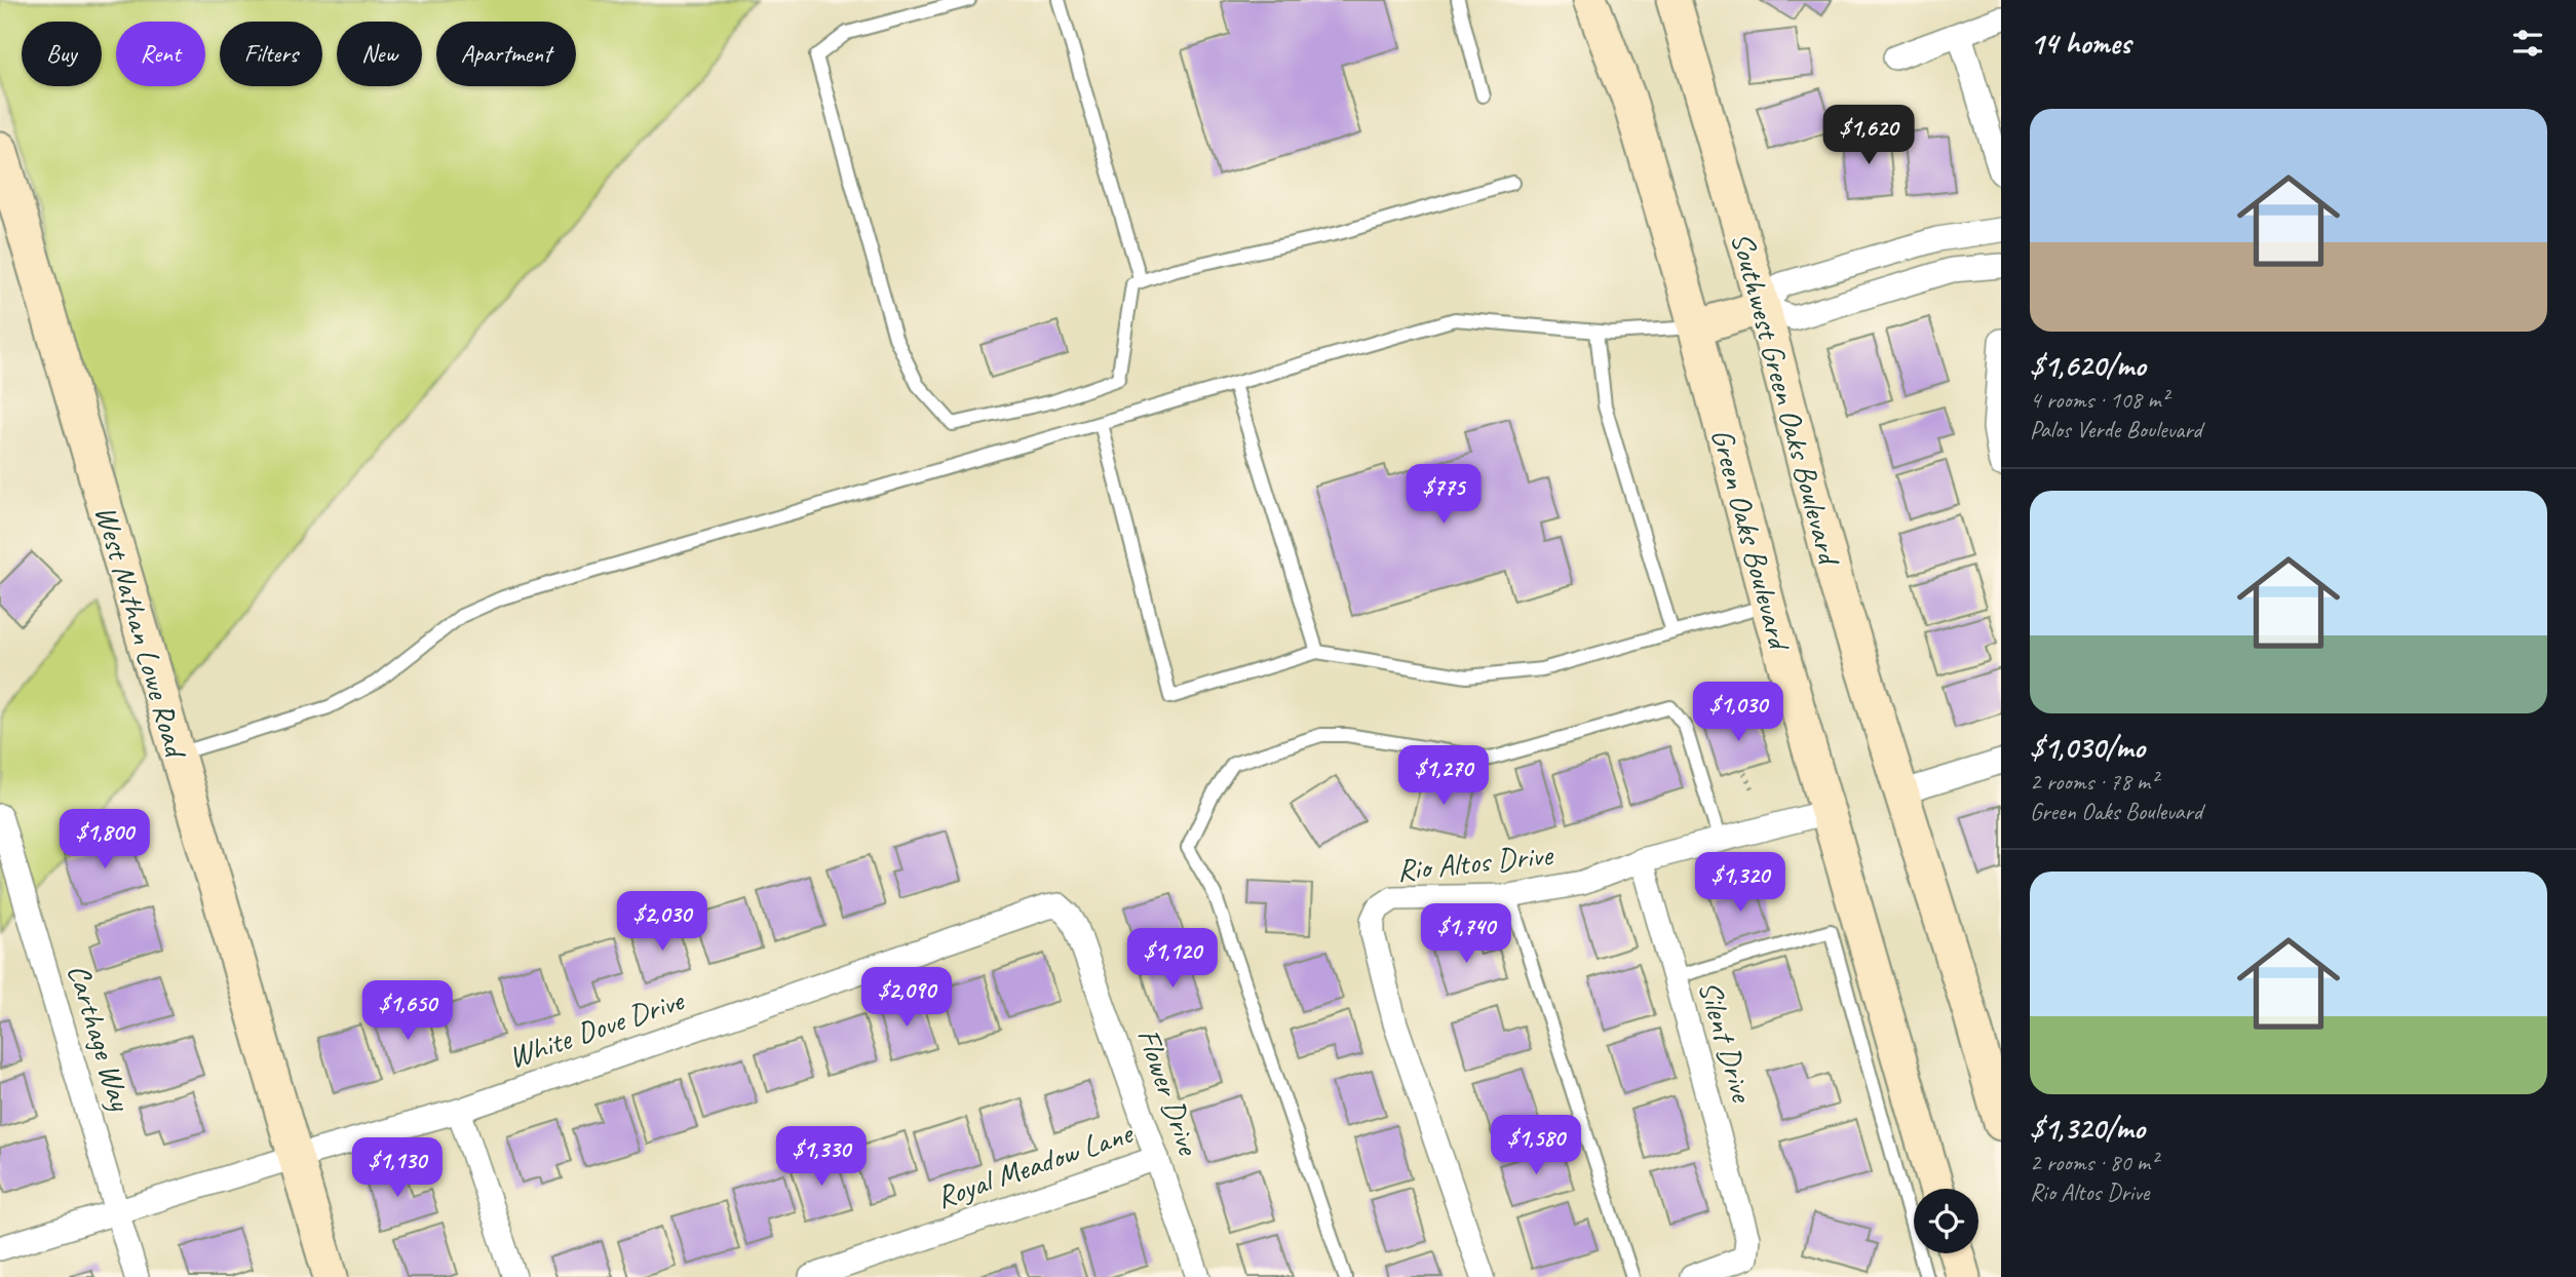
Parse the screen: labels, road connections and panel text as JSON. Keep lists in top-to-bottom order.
{
  "streets": {
    "main road": ["Southwest Green Oaks Boulevard", "Green Oaks Boulevard", "West Nathan Lowe Road"],
    "street": [
      "Rio Altos Drive",
      "White Dove Drive",
      "Carthage Way",
      "Silent Drive",
      "Flower Drive",
      "Royal Meadow Lane"
    ]
  },
  "crossings": [
    ["Green Oaks Boulevard", "Rio Altos Drive"],
    ["West Nathan Lowe Road", "White Dove Drive"],
    ["Rio Altos Drive", "Silent Drive"],
    ["White Dove Drive", "Carthage Way"],
    ["White Dove Drive", "Flower Drive"],
    ["Flower Drive", "Royal Meadow Lane"]
  ],
  "page": {
    "heading": "14 homes",
    "chip": [
      "Buy",
      "Rent",
      "Filters",
      "New",
      "Apartment"
    ],
    "list": [
      {
        "name": "$1,620/mo",
        "note": "4 rooms · 108 m² · Palos Verde Boulevard"
      },
      {
        "name": "$1,030/mo",
        "note": "2 rooms · 78 m² · Green Oaks Boulevard"
      },
      {
        "name": "$1,320/mo",
        "note": "2 rooms · 80 m² · Rio Altos Drive"
      }
    ],
    "price": [
      "$1,620",
      "$775",
      "$1,030",
      "$1,270",
      "$1,800",
      "$1,320",
      "$2,030",
      "$1,740",
      "$1,120",
      "$2,090",
      "$1,650",
      "$1,580",
      "$1,330",
      "$1,130"
    ]
  }
}
